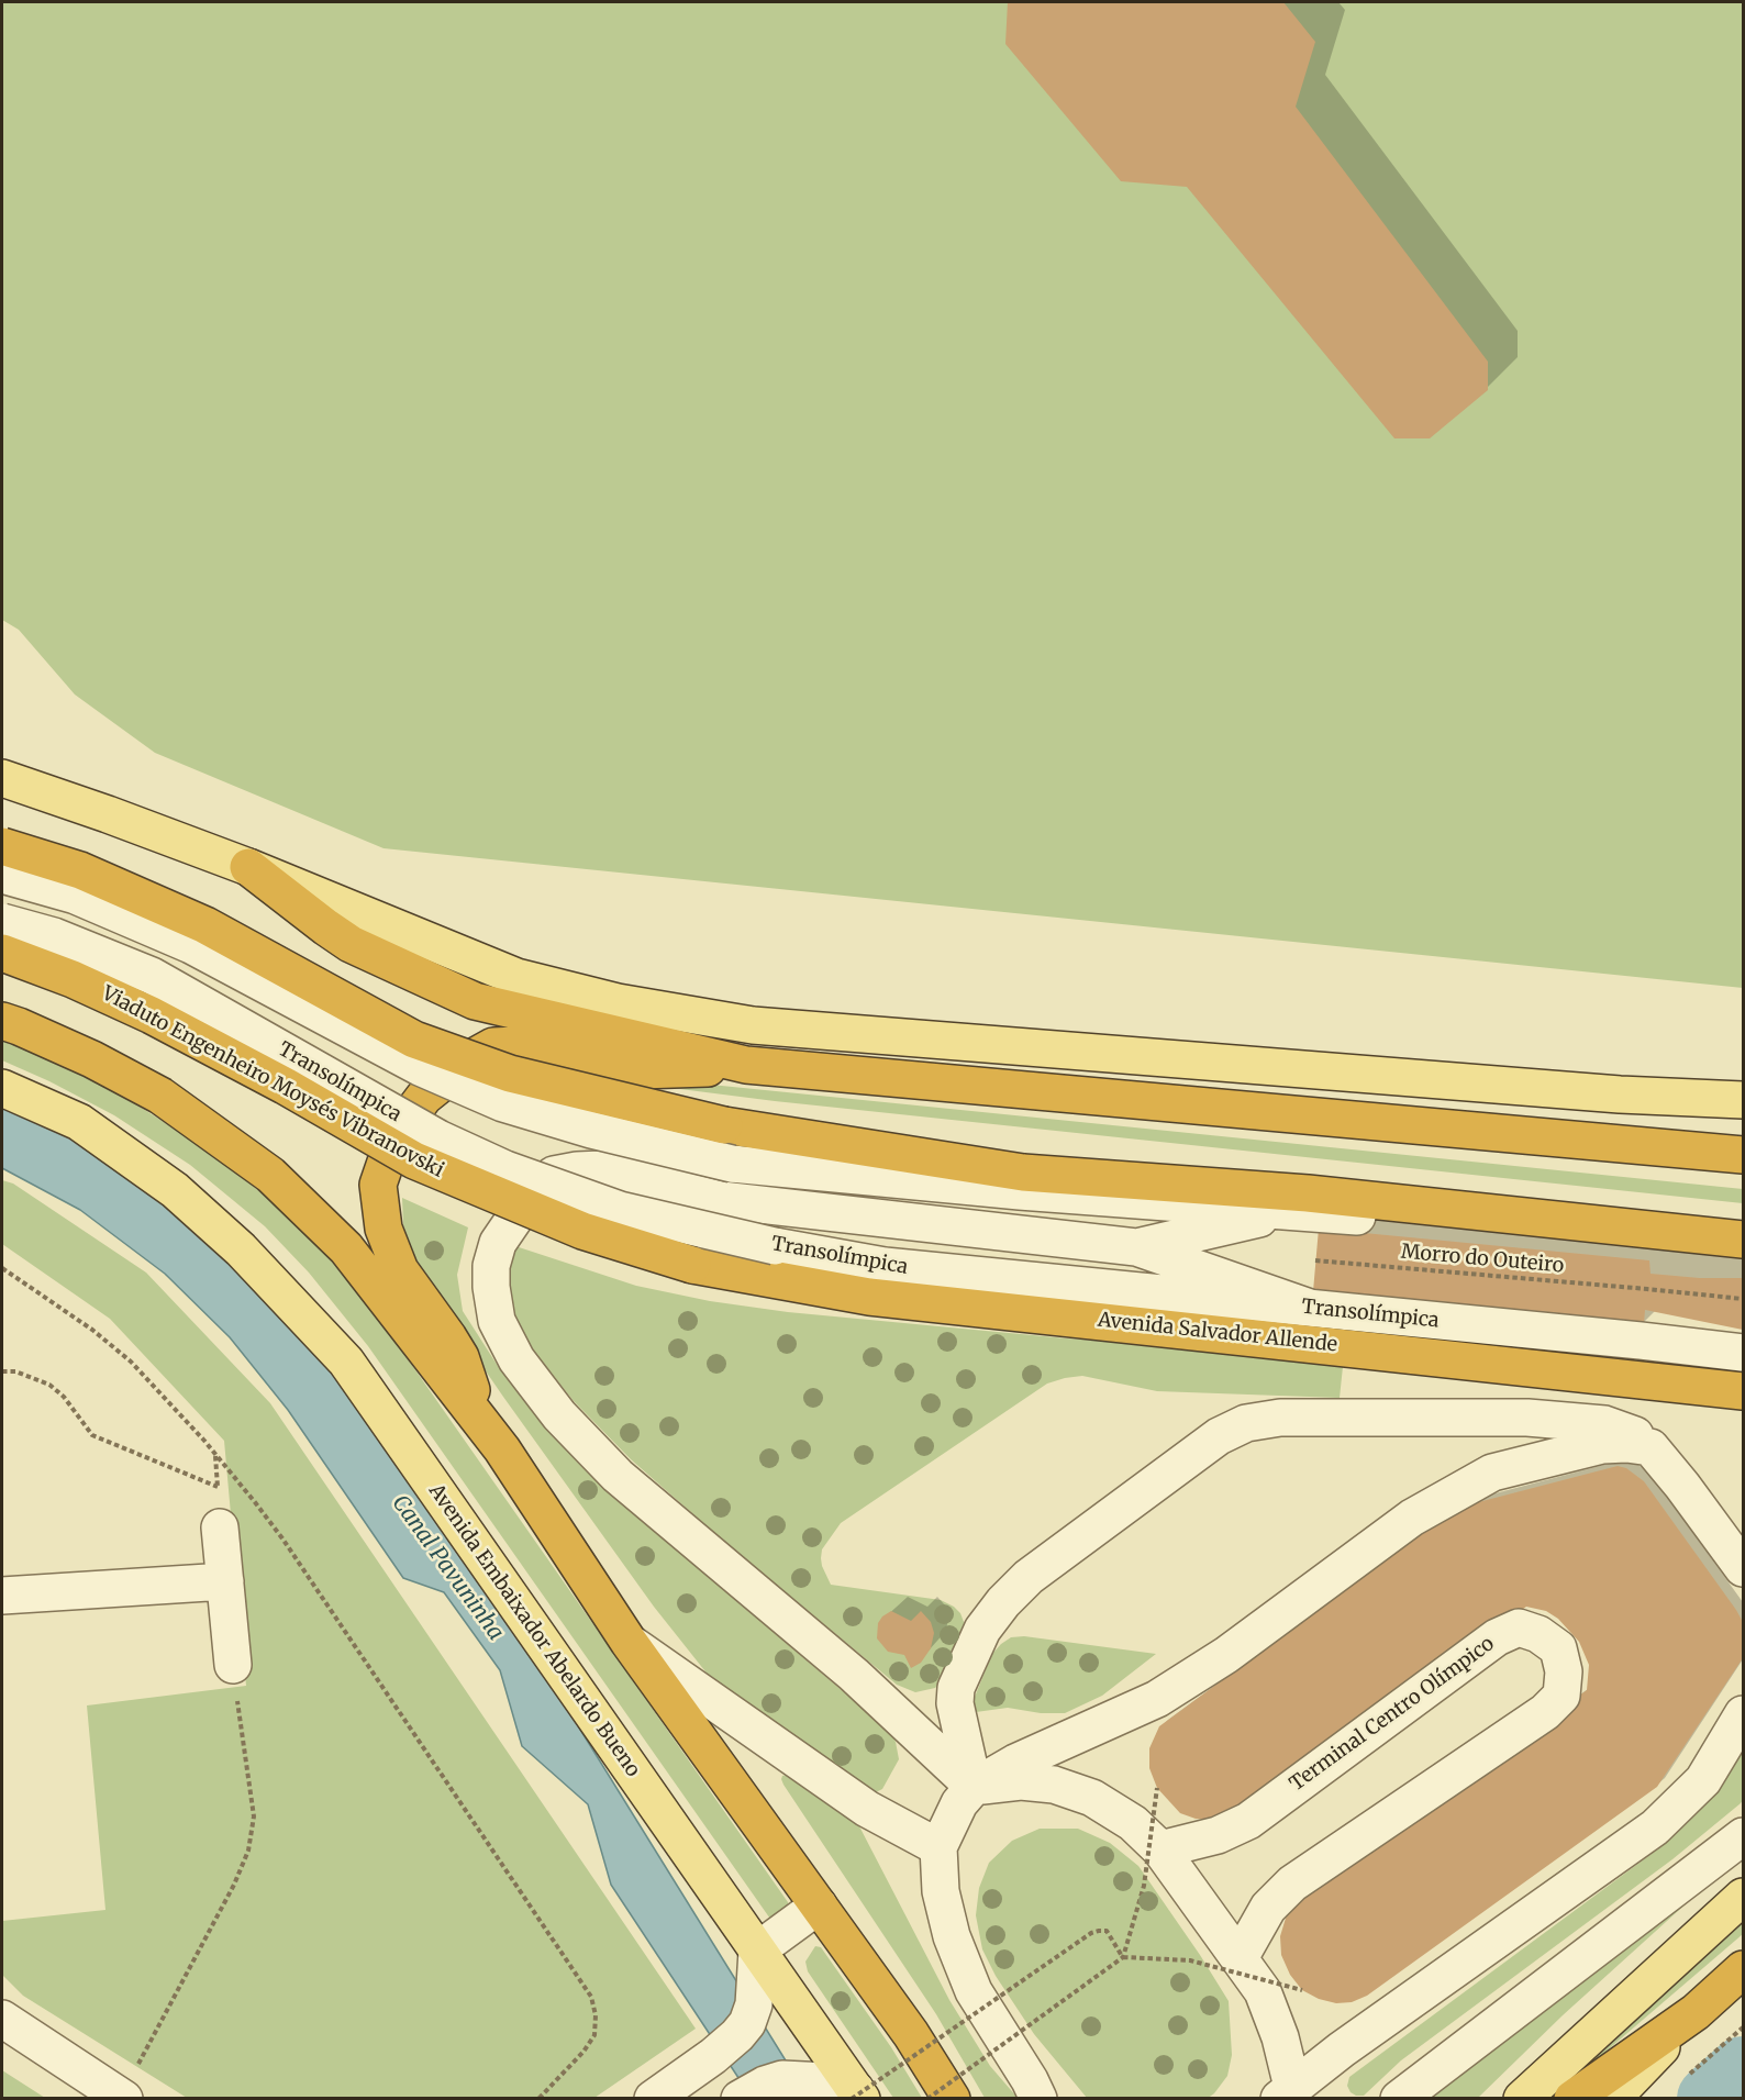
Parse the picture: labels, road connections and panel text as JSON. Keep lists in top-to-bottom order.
{
  "streets": {
    "highway": ["Viaduto Engenheiro Moysés Vibranovski", "Avenida Salvador Allende"],
    "main road": ["Avenida Embaixador Abelardo Bueno"],
    "street": ["Transolímpica", "Terminal Centro Olímpico"],
    "path": ["Morro do Outeiro"]
  },
  "crossings": [
    ["Viaduto Engenheiro Moysés Vibranovski", "Avenida Salvador Allende"]
  ],
  "water": ["Canal Pavuninha"]
}
